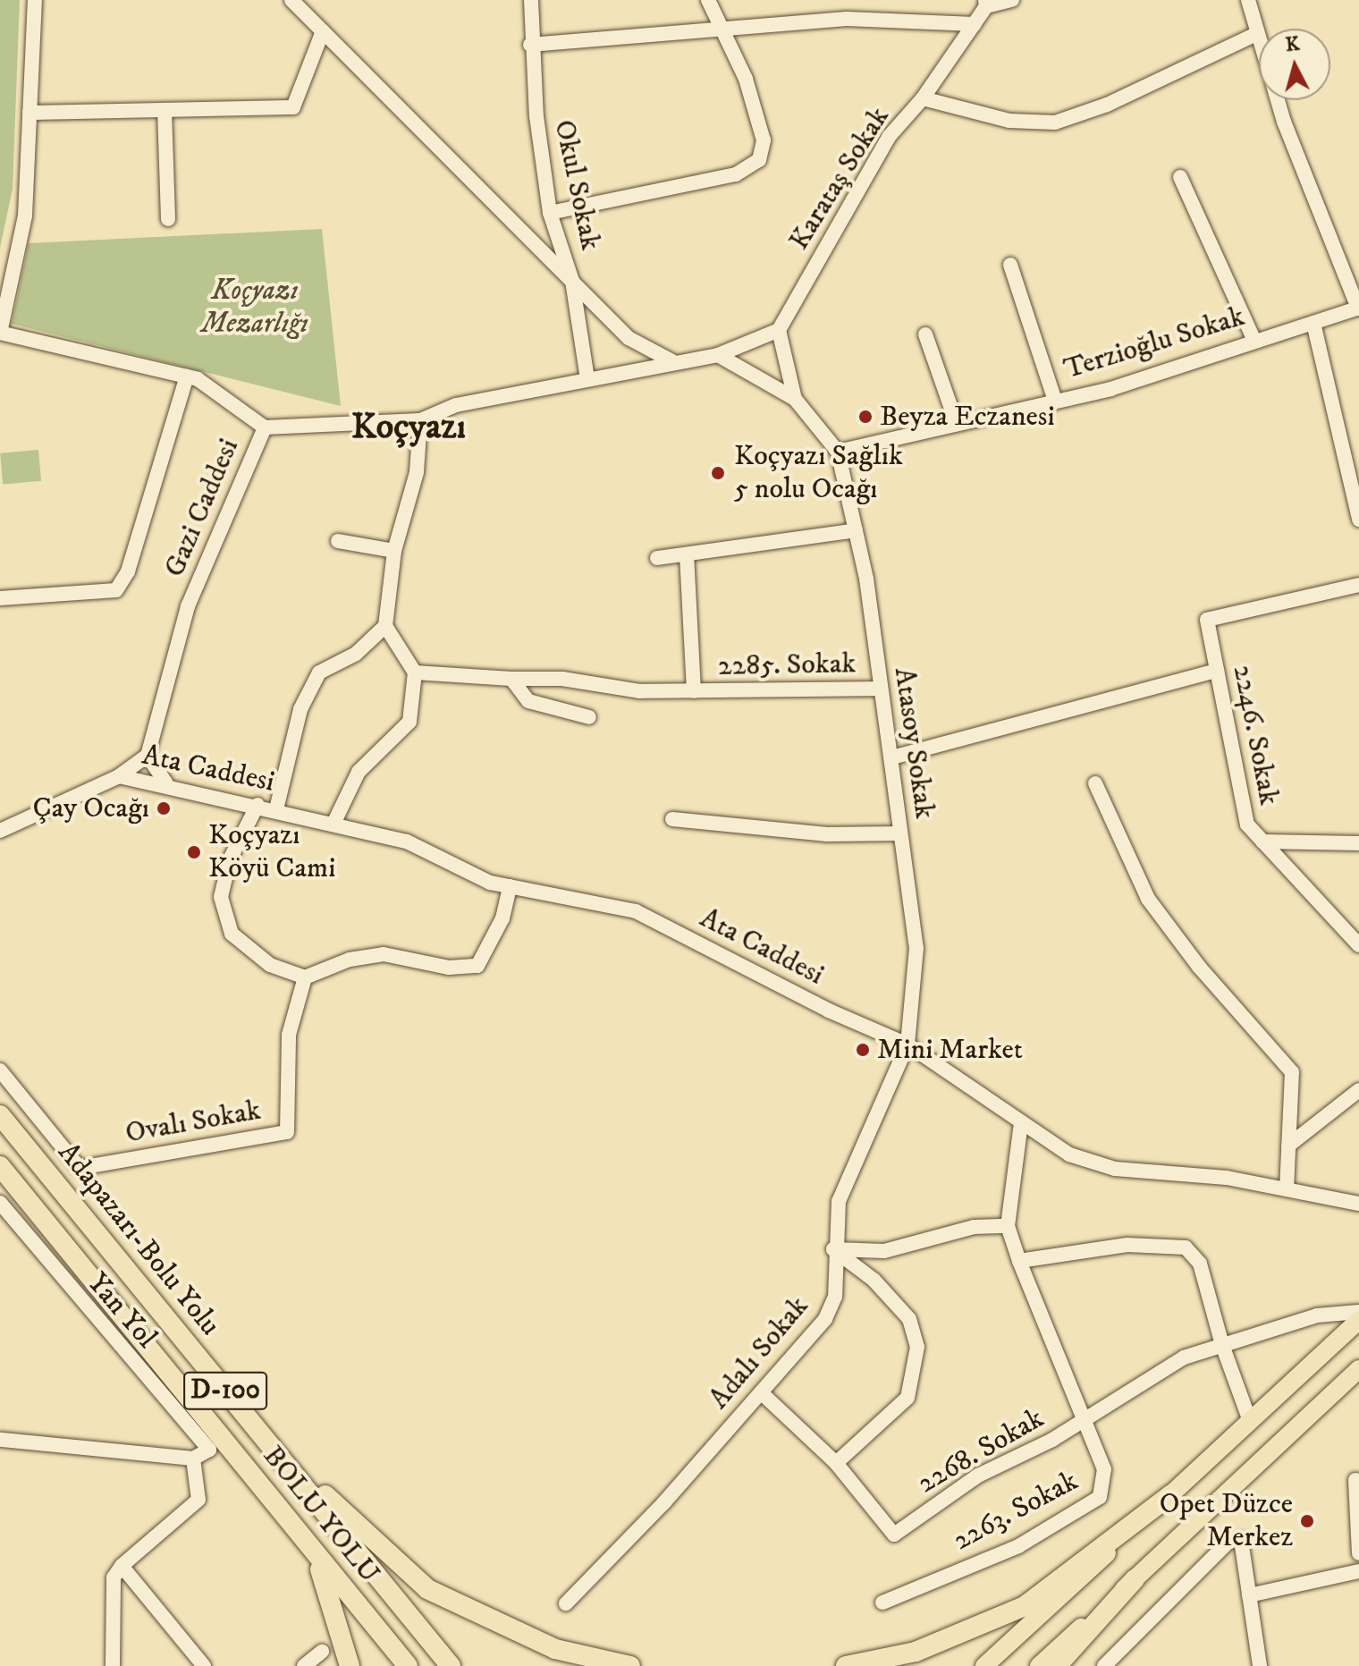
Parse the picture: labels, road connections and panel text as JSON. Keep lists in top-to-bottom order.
{
  "streets": {
    "highway": ["Adapazarı-Bolu Yolu", "D-100", "BOLU YOLU"],
    "street": [
      "Karataş Sokak",
      "Okul Sokak",
      "Terzioğlu Sokak",
      "Gazi Caddesi",
      "2285. Sokak",
      "2246. Sokak",
      "Atasoy Sokak",
      "Ata Caddesi",
      "Ovalı Sokak",
      "Yan Yol",
      "Adalı Sokak",
      "2268. Sokak",
      "2263. Sokak"
    ]
  },
  "crossings": [
    ["Karataş Sokak", "Gazi Caddesi"],
    ["Okul Sokak", "Gazi Caddesi"],
    ["Terzioğlu Sokak", "Atasoy Sokak"],
    ["2285. Sokak", "Atasoy Sokak"],
    ["Atasoy Sokak", "Ata Caddesi"],
    ["Atasoy Sokak", "Adalı Sokak"],
    ["Ata Caddesi", "Adalı Sokak"],
    ["2268. Sokak", "2263. Sokak"]
  ],
  "districts": ["Koçyazı"],
  "parks": ["Koçyazı Mezarlığı"],
  "places": [
    "Beyza Eczanesi",
    "Koçyazı Sağlık 5 nolu Ocağı",
    "Çay Ocağı",
    "Koçyazı Köyü Cami",
    "Mini Market",
    "Opet Düzce Merkez"
  ],
  "north": "top"
}
